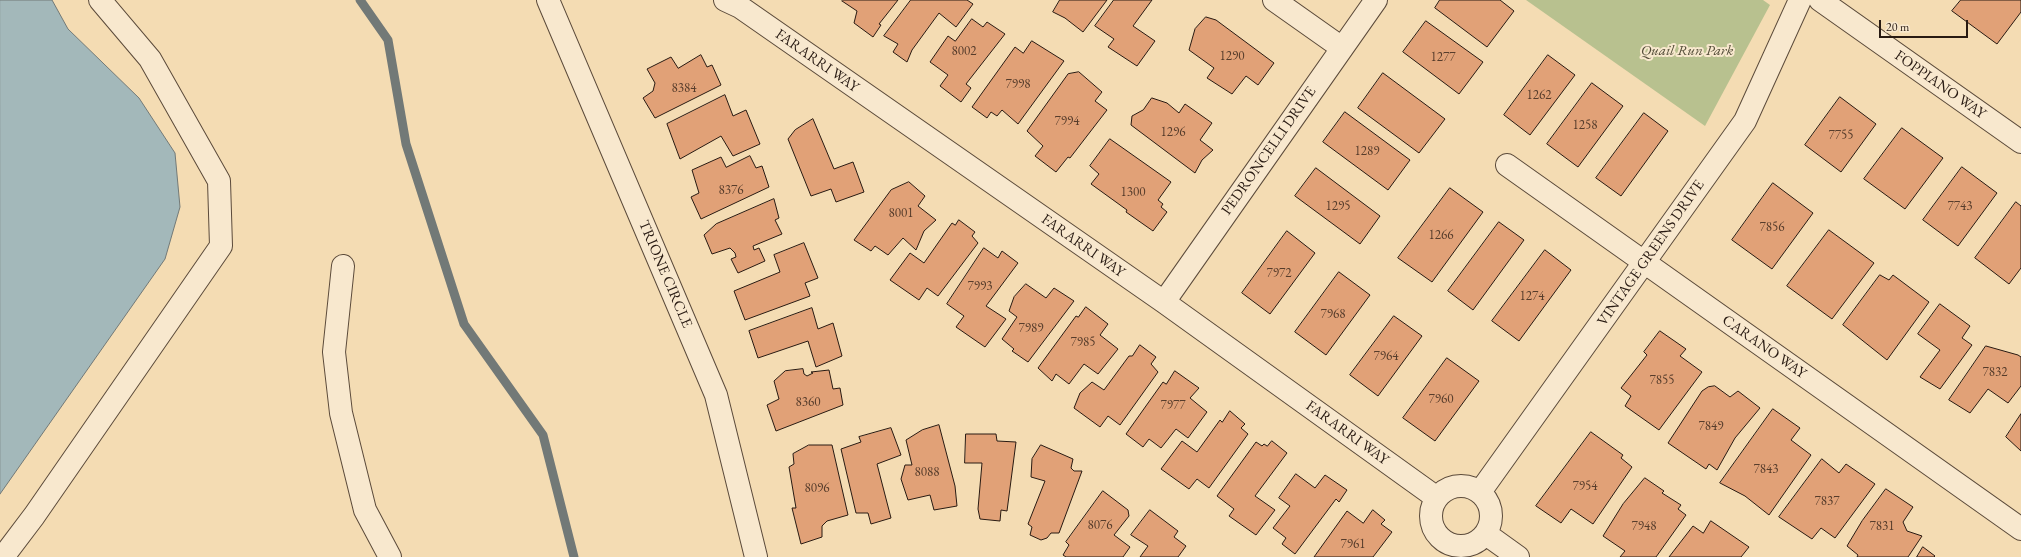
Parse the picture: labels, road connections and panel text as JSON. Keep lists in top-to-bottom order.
{
  "streets": {
    "street": [
      "FARARRI WAY",
      "FOPPIANO WAY",
      "PEDRONCELLI DRIVE",
      "VINTAGE GREENS DRIVE",
      "TRIONE CIRCLE",
      "CARANO WAY"
    ]
  },
  "crossings": [
    ["FARARRI WAY", "PEDRONCELLI DRIVE"],
    ["FARARRI WAY", "VINTAGE GREENS DRIVE"],
    ["VINTAGE GREENS DRIVE", "CARANO WAY"]
  ],
  "parks": ["Quail Run Park"],
  "house_numbers": [
    "8002",
    "1290",
    "1277",
    "7998",
    "8384",
    "1262",
    "7994",
    "1258",
    "1296",
    "7755",
    "1289",
    "8376",
    "1300",
    "1295",
    "7743",
    "8001",
    "7856",
    "1266",
    "7972",
    "7993",
    "1274",
    "7968",
    "7989",
    "7985",
    "7964",
    "7832",
    "7855",
    "7960",
    "8360",
    "7977",
    "7849",
    "7843",
    "8088",
    "7954",
    "8096",
    "7837",
    "8076",
    "7948",
    "7831",
    "7961"
  ],
  "scale_bar": "20 m"
}
